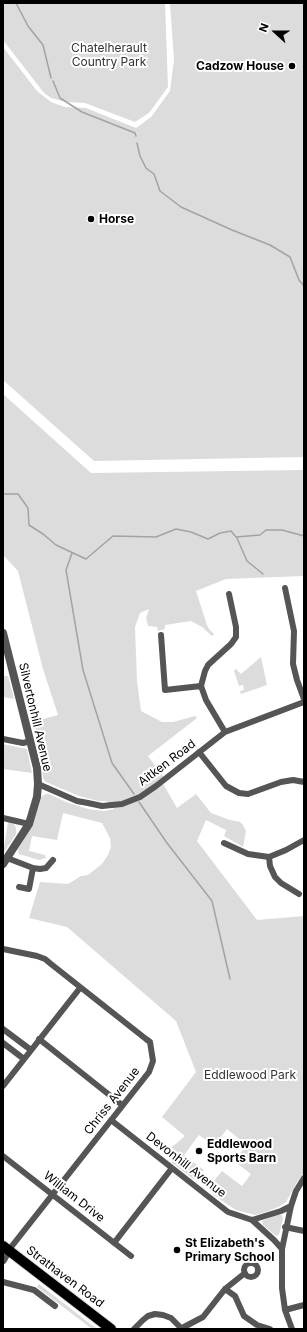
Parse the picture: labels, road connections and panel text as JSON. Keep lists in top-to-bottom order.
{
  "streets": {
    "main road": ["Strathaven Road"],
    "street": [
      "Silvertonhill Avenue",
      "Aitken Road",
      "Chriss Avenue",
      "Devonhill Avenue",
      "William Drive"
    ]
  },
  "crossings": [
    ["Silvertonhill Avenue", "Aitken Road"],
    ["Chriss Avenue", "Devonhill Avenue"],
    ["Chriss Avenue", "William Drive"],
    ["Chriss Avenue", "Strathaven Road"]
  ],
  "parks": ["Chatelherault Country Park", "Eddlewood Park"],
  "places": [
    "Cadzow House",
    "Horse",
    "Eddlewood Sports Barn",
    "St Elizabeth's Primary School"
  ],
  "north": "left"
}
